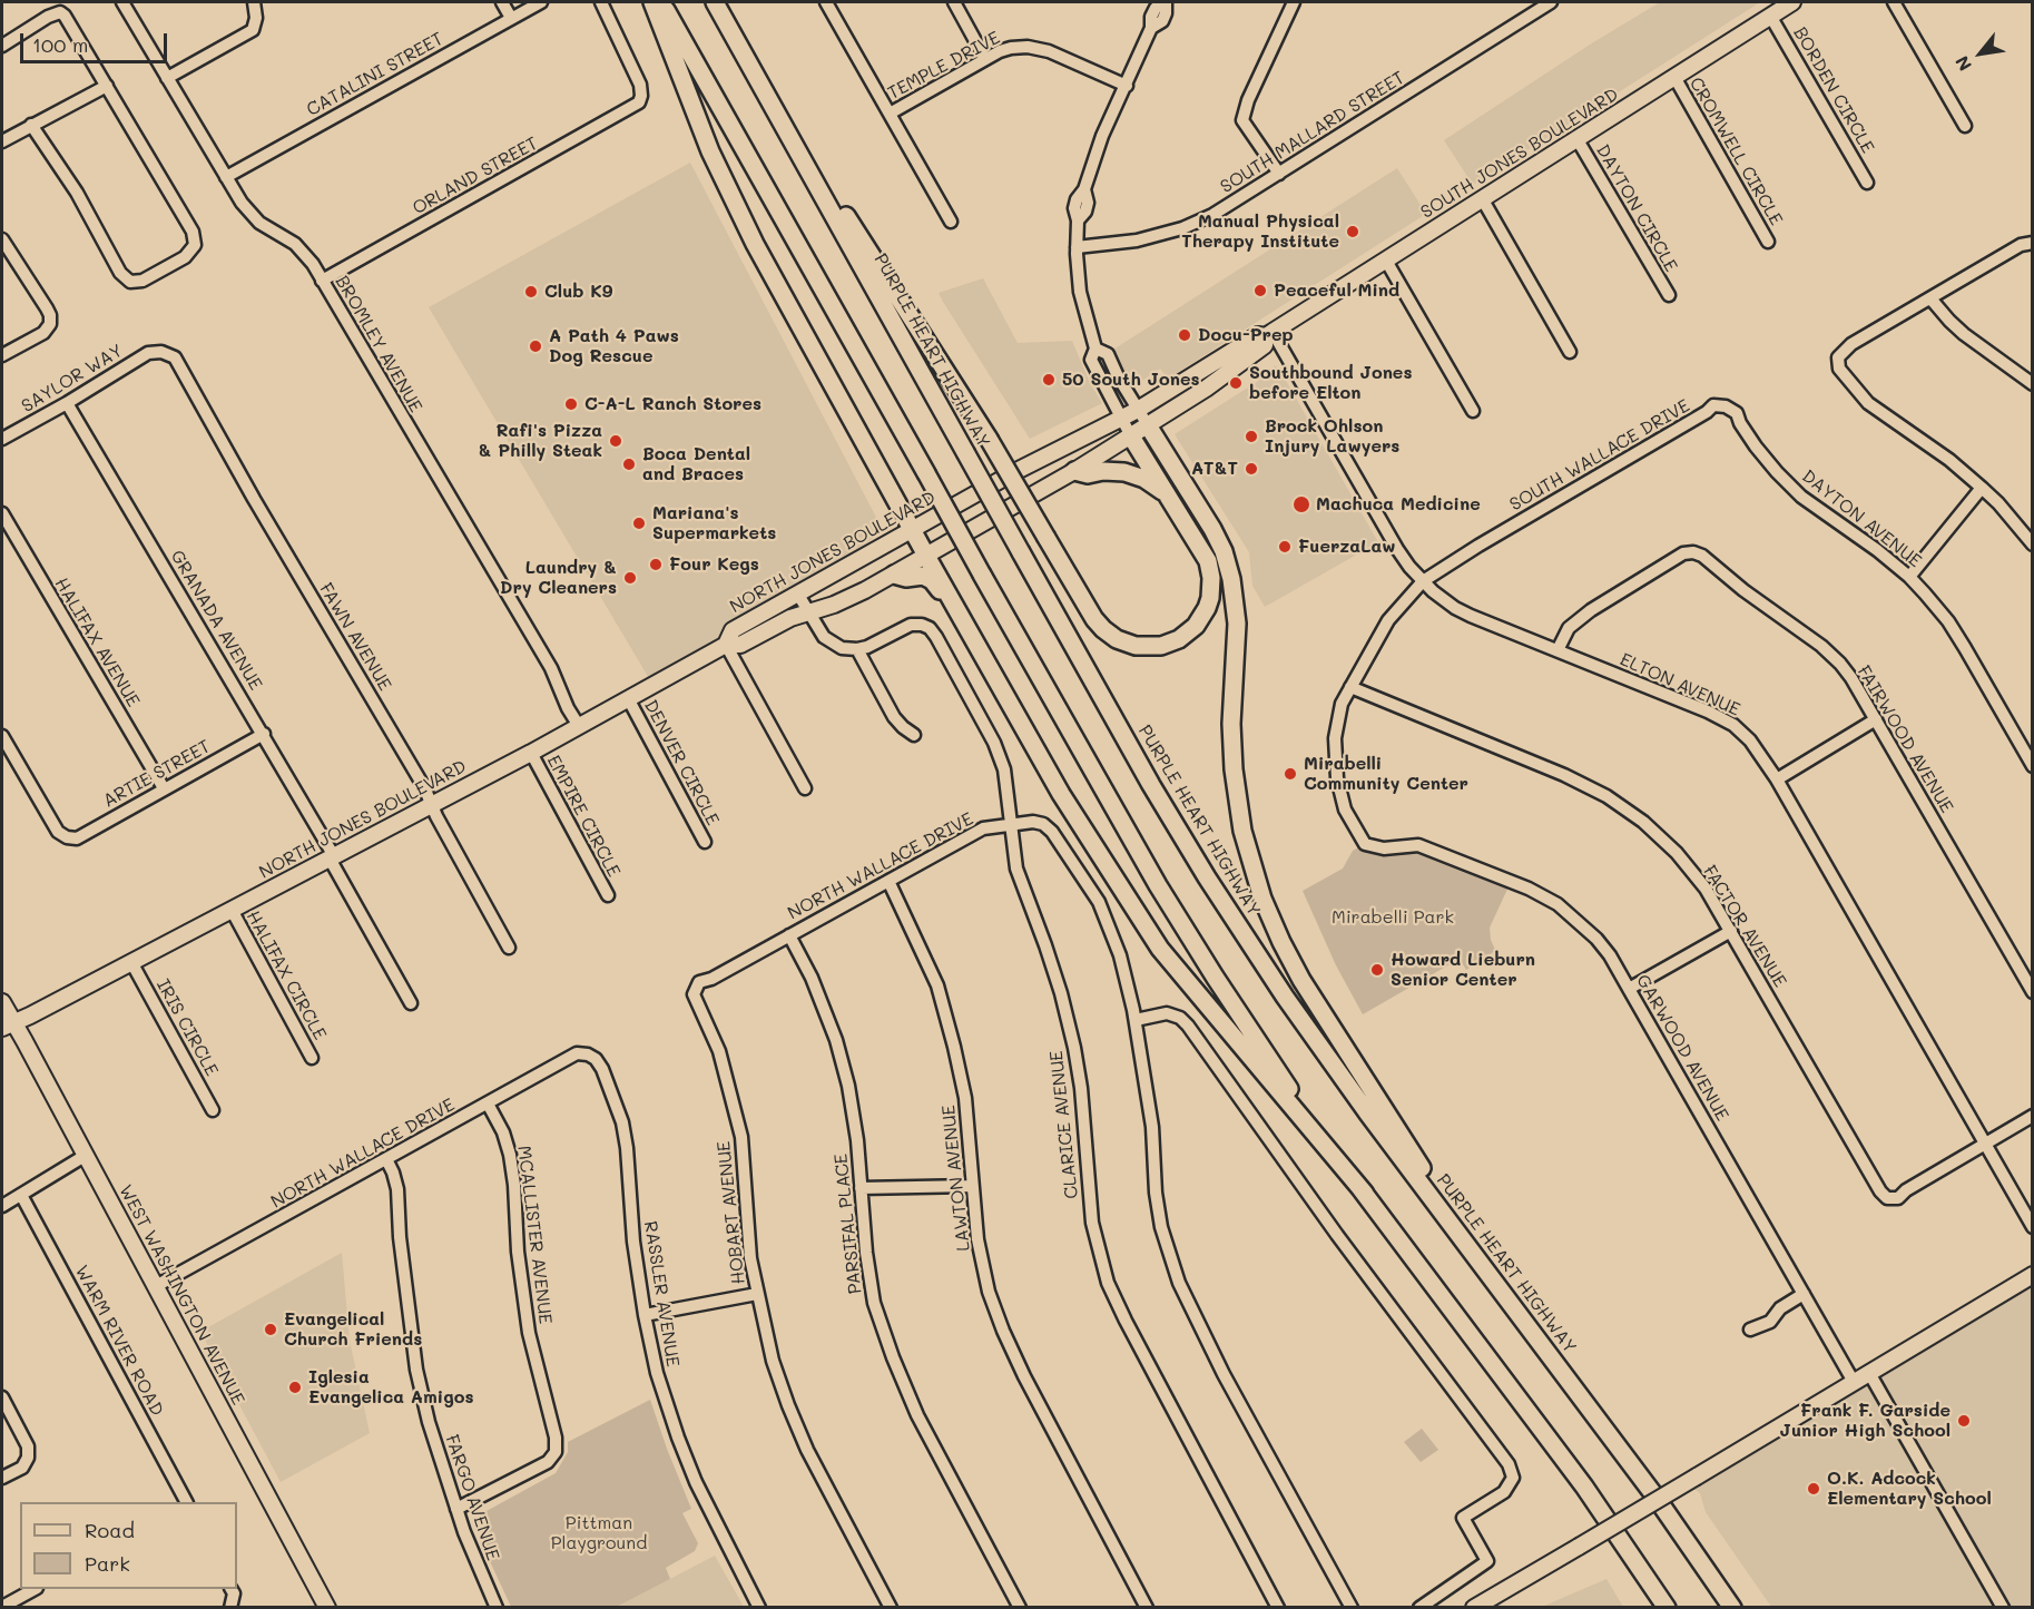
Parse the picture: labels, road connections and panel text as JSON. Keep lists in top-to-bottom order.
{
  "streets": {
    "highway": ["PURPLE HEART HIGHWAY"],
    "main road": ["SOUTH JONES BOULEVARD", "NORTH JONES BOULEVARD", "WEST WASHINGTON AVENUE"],
    "street": [
      "TEMPLE DRIVE",
      "CATALINI STREET",
      "BORDEN CIRCLE",
      "SOUTH MALLARD STREET",
      "CROMWELL CIRCLE",
      "ORLAND STREET",
      "DAYTON CIRCLE",
      "BROMLEY AVENUE",
      "SAYLOR WAY",
      "SOUTH WALLACE DRIVE",
      "DAYTON AVENUE",
      "GRANADA AVENUE",
      "FAWN AVENUE",
      "HALIFAX AVENUE",
      "ELTON AVENUE",
      "FAIRWOOD AVENUE",
      "DENVER CIRCLE",
      "ARTIE STREET",
      "EMPIRE CIRCLE",
      "NORTH WALLACE DRIVE",
      "FACTOR AVENUE",
      "HALIFAX CIRCLE",
      "IRIS CIRCLE",
      "GARWOOD AVENUE",
      "CLARICE AVENUE",
      "LAWTON AVENUE",
      "HOBART AVENUE",
      "PARSIFAL PLACE",
      "MCALLISTER AVENUE",
      "RASSLER AVENUE",
      "WARM RIVER ROAD",
      "FARGO AVENUE"
    ]
  },
  "crossings": [
    ["CATALINI STREET", "BROMLEY AVENUE"],
    ["BORDEN CIRCLE", "SOUTH JONES BOULEVARD"],
    ["CROMWELL CIRCLE", "SOUTH JONES BOULEVARD"],
    ["SOUTH JONES BOULEVARD", "DAYTON CIRCLE"],
    ["SOUTH JONES BOULEVARD", "NORTH JONES BOULEVARD"],
    ["SOUTH JONES BOULEVARD", "ELTON AVENUE"],
    ["ORLAND STREET", "BROMLEY AVENUE"],
    ["BROMLEY AVENUE", "NORTH JONES BOULEVARD"],
    ["SAYLOR WAY", "GRANADA AVENUE"],
    ["SAYLOR WAY", "FAWN AVENUE"],
    ["SOUTH WALLACE DRIVE", "DAYTON AVENUE"],
    ["SOUTH WALLACE DRIVE", "ELTON AVENUE"],
    ["SOUTH WALLACE DRIVE", "FACTOR AVENUE"],
    ["SOUTH WALLACE DRIVE", "GARWOOD AVENUE"],
    ["NORTH JONES BOULEVARD", "GRANADA AVENUE"],
    ["NORTH JONES BOULEVARD", "FAWN AVENUE"],
    ["NORTH JONES BOULEVARD", "DENVER CIRCLE"],
    ["NORTH JONES BOULEVARD", "EMPIRE CIRCLE"],
    ["NORTH JONES BOULEVARD", "HALIFAX CIRCLE"],
    ["NORTH JONES BOULEVARD", "IRIS CIRCLE"],
    ["NORTH JONES BOULEVARD", "WEST WASHINGTON AVENUE"],
    ["GRANADA AVENUE", "ARTIE STREET"],
    ["HALIFAX AVENUE", "ARTIE STREET"],
    ["ELTON AVENUE", "FAIRWOOD AVENUE"],
    ["ELTON AVENUE", "FACTOR AVENUE"],
    ["NORTH WALLACE DRIVE", "CLARICE AVENUE"],
    ["NORTH WALLACE DRIVE", "LAWTON AVENUE"],
    ["NORTH WALLACE DRIVE", "HOBART AVENUE"],
    ["NORTH WALLACE DRIVE", "PARSIFAL PLACE"],
    ["NORTH WALLACE DRIVE", "MCALLISTER AVENUE"],
    ["NORTH WALLACE DRIVE", "RASSLER AVENUE"],
    ["NORTH WALLACE DRIVE", "WEST WASHINGTON AVENUE"],
    ["NORTH WALLACE DRIVE", "FARGO AVENUE"],
    ["MCALLISTER AVENUE", "FARGO AVENUE"]
  ],
  "parks": ["Mirabelli Park", "Pittman Playground"],
  "places": [
    "Manual Physical Therapy Institute",
    "Peaceful Mind",
    "Club K9",
    "Docu-Prep",
    "A Path 4 Paws Dog Rescue",
    "50 South Jones",
    "Southbound Jones before Elton",
    "C-A-L Ranch Stores",
    "Brock Ohlson Injury Lawyers",
    "Rafi's Pizza & Philly Steak",
    "Boca Dental and Braces",
    "AT&T",
    "Machuca Medicine",
    "Mariana's Supermarkets",
    "FuerzaLaw",
    "Four Kegs",
    "Laundry & Dry Cleaners",
    "Mirabelli Community Center",
    "Howard Lieburn Senior Center",
    "Evangelical Church Friends",
    "Iglesia Evangelica Amigos",
    "Frank F. Garside Junior High School",
    "O.K. Adcock Elementary School"
  ],
  "legend": ["Road", "Park"],
  "scale_bar": "100 m",
  "north": "bottom left"
}
